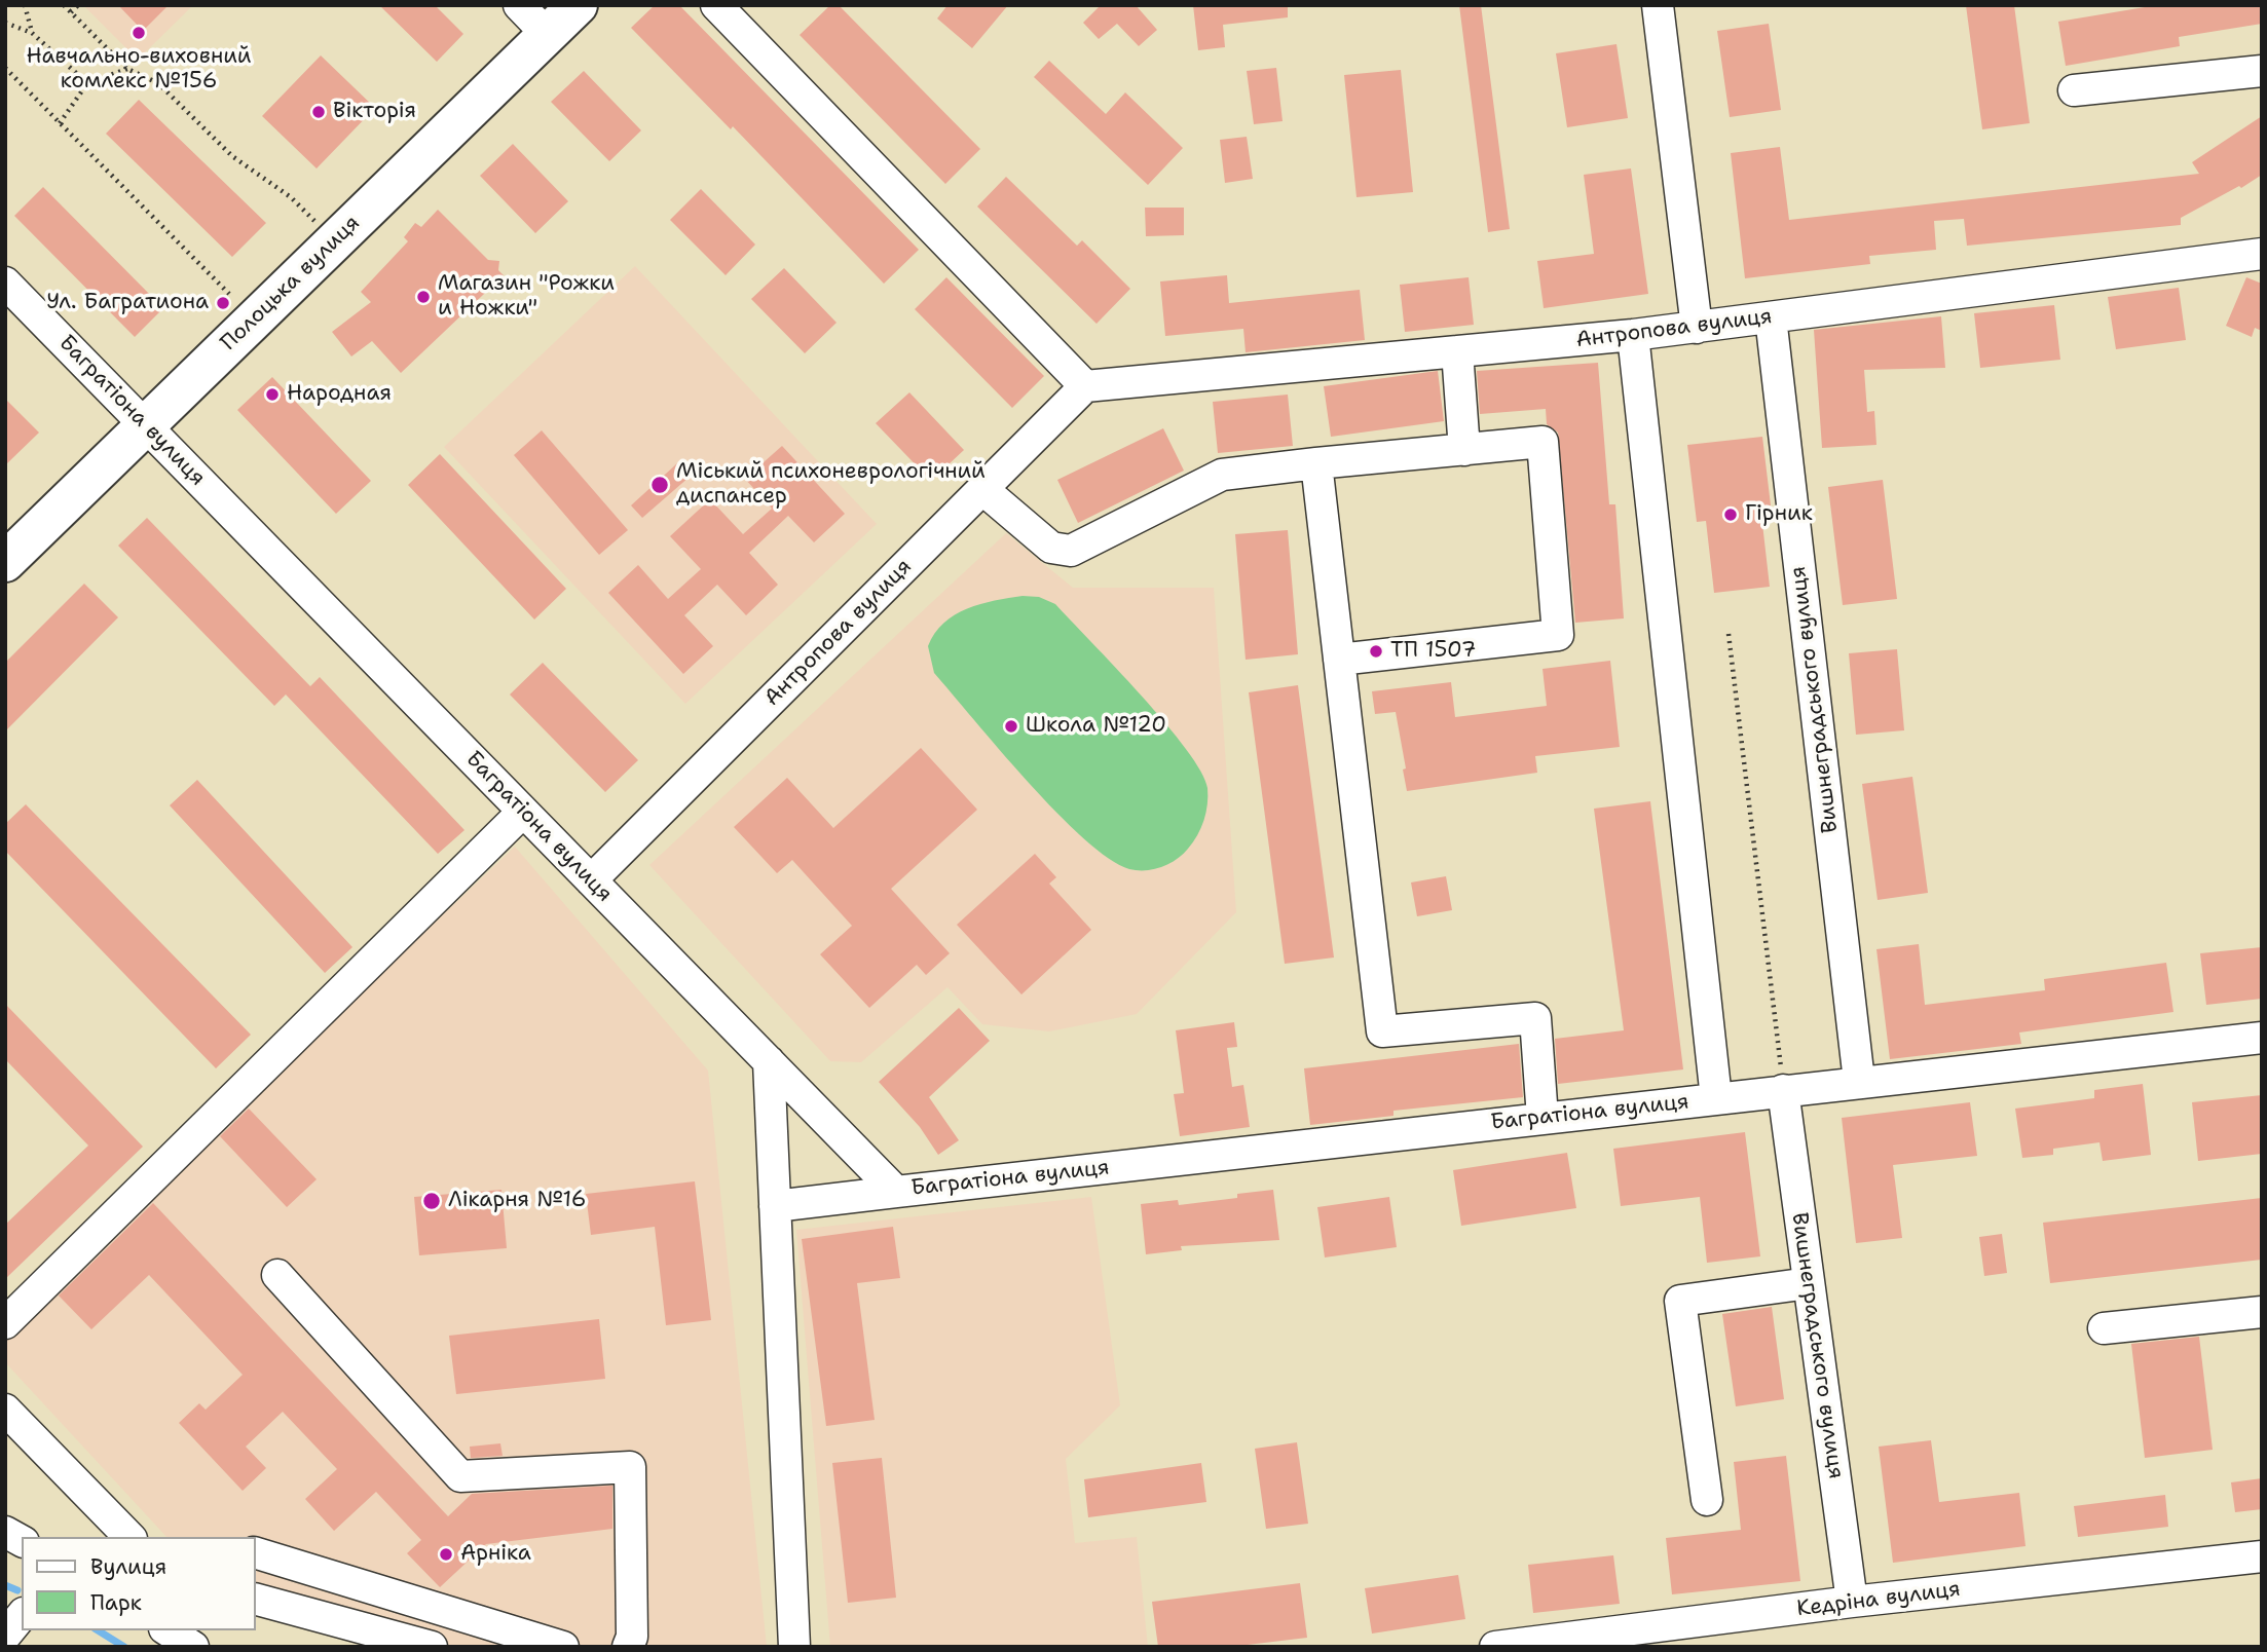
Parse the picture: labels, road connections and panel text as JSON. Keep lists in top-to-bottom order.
{
  "streets": {
    "main road": ["Полоцька вулиця"],
    "street": [
      "Антропова вулиця",
      "Багратіона вулиця",
      "Вишнеградського вулиця",
      "Кедріна вулиця"
    ]
  },
  "crossings": [
    ["Полоцька вулиця", "Багратіона вулиця"],
    ["Антропова вулиця", "Багратіона вулиця"],
    ["Антропова вулиця", "Вишнеградського вулиця"],
    ["Багратіона вулиця", "Вишнеградського вулиця"],
    ["Вишнеградського вулиця", "Кедріна вулиця"]
  ],
  "places": [
    "Навчально-виховний комлекс №156",
    "Вікторія",
    "Магазин \"Рожки и Ножки\"",
    "Ул. Багратиона",
    "Народная",
    "Міський психоневрологічний диспансер",
    "Гірник",
    "ТП 1507",
    "Школа №120",
    "Лікарня №16",
    "Арніка"
  ],
  "legend": ["Вулиця", "Парк"]
}
